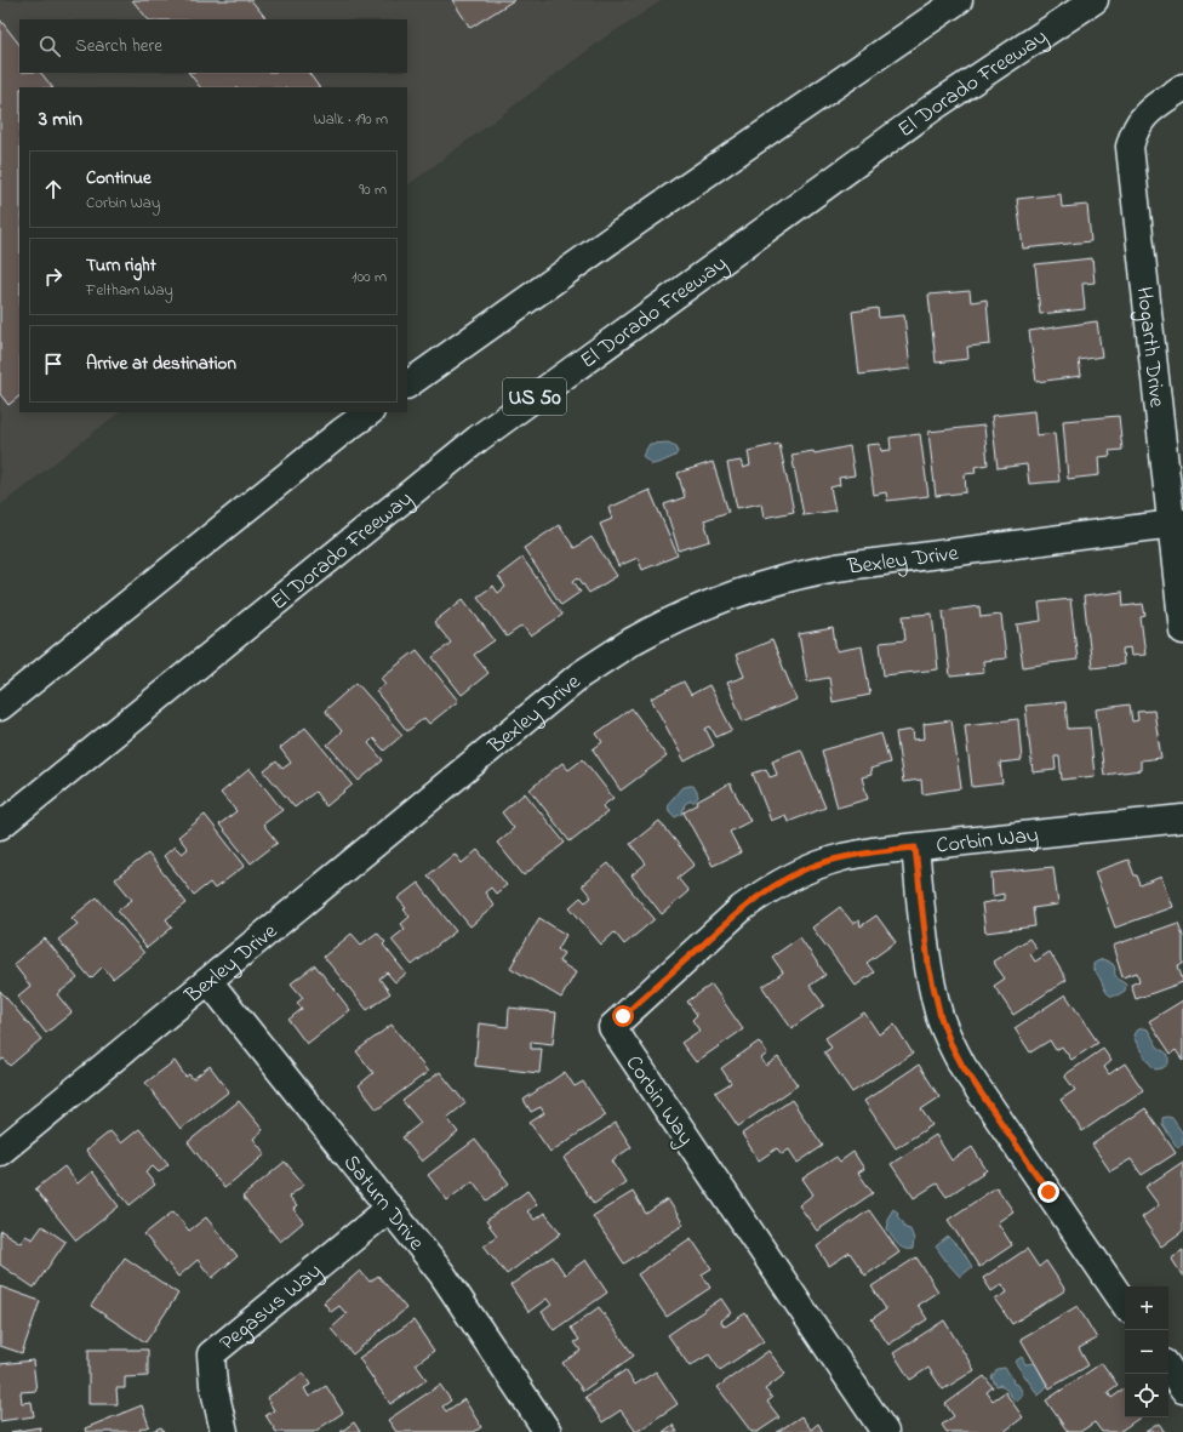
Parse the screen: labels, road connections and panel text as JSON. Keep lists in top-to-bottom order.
{
  "streets": {
    "main road": [
      "El Dorado Freeway",
      "Hogarth Drive",
      "US 50",
      "Bexley Drive",
      "Corbin Way",
      "Saturn Drive",
      "Pegasus Way"
    ]
  },
  "crossings": [
    ["Hogarth Drive", "Bexley Drive"],
    ["Bexley Drive", "Saturn Drive"],
    ["Saturn Drive", "Pegasus Way"]
  ],
  "page": {
    "search": "Search here",
    "heading": ["3 min", "Walk · 190 m"],
    "list": [
      ["Continue", "Corbin Way", "90 m"],
      ["Turn right", "Feltham Way", "100 m"],
      "Arrive at destination"
    ],
    "map_buttons": ["+", "−"]
  }
}
